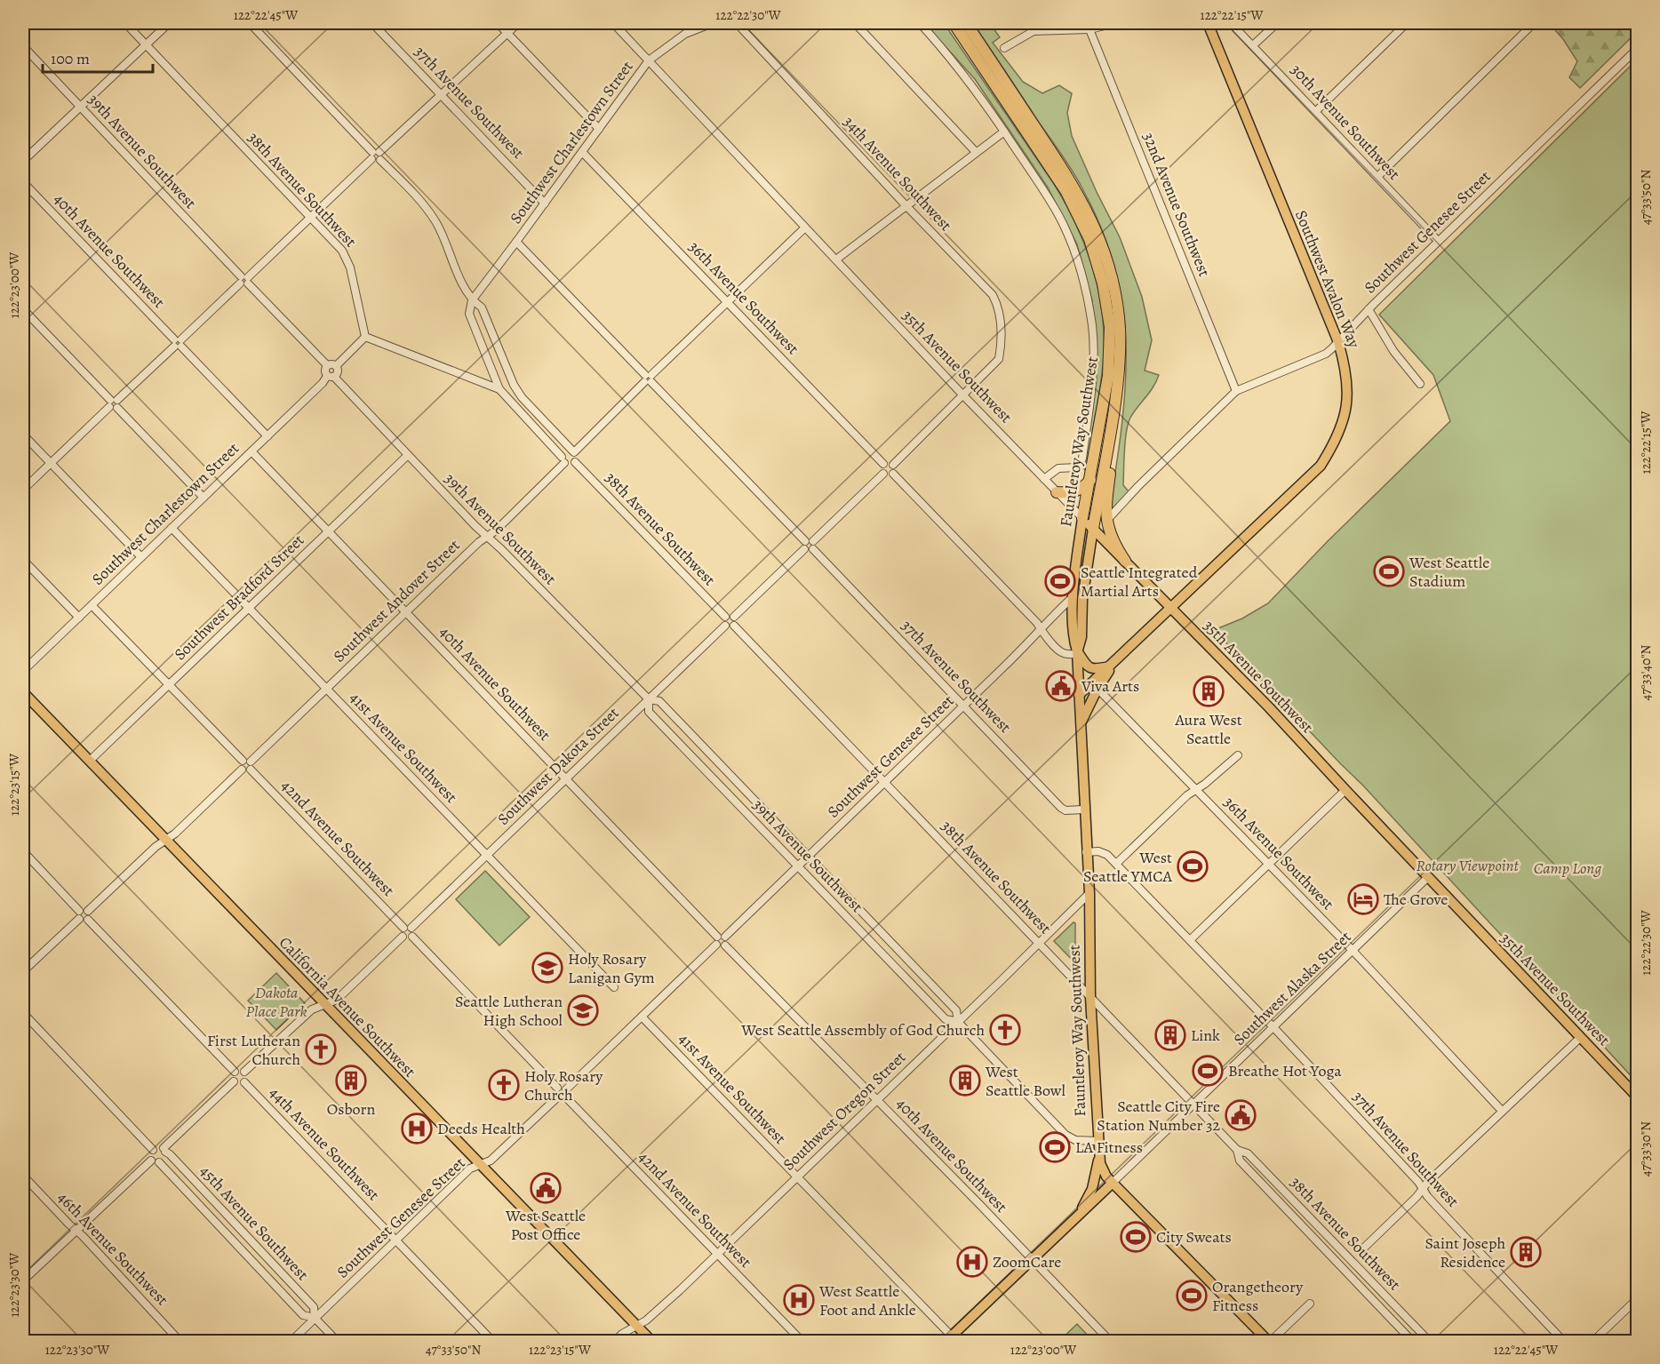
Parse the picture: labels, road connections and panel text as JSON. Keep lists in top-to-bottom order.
{
  "streets": {
    "highway": ["Fauntleroy Way Southwest"],
    "main road": [
      "Southwest Avalon Way",
      "35th Avenue Southwest",
      "Southwest Alaska Street",
      "California Avenue Southwest"
    ],
    "street": [
      "37th Avenue Southwest",
      "30th Avenue Southwest",
      "Southwest Charlestown Street",
      "39th Avenue Southwest",
      "34th Avenue Southwest",
      "38th Avenue Southwest",
      "32nd Avenue Southwest",
      "Southwest Genesee Street",
      "40th Avenue Southwest",
      "36th Avenue Southwest",
      "Southwest Bradford Street",
      "Southwest Andover Street",
      "41st Avenue Southwest",
      "Southwest Dakota Street",
      "42nd Avenue Southwest",
      "Southwest Oregon Street",
      "44th Avenue Southwest",
      "45th Avenue Southwest",
      "46th Avenue Southwest"
    ]
  },
  "crossings": [
    ["37th Avenue Southwest", "Southwest Charlestown Street"],
    ["37th Avenue Southwest", "Southwest Genesee Street"],
    ["37th Avenue Southwest", "Fauntleroy Way Southwest"],
    ["37th Avenue Southwest", "Southwest Alaska Street"],
    ["30th Avenue Southwest", "Southwest Genesee Street"],
    ["Southwest Charlestown Street", "39th Avenue Southwest"],
    ["Southwest Charlestown Street", "40th Avenue Southwest"],
    ["Southwest Charlestown Street", "36th Avenue Southwest"],
    ["Southwest Charlestown Street", "35th Avenue Southwest"],
    ["Southwest Charlestown Street", "41st Avenue Southwest"],
    ["Southwest Charlestown Street", "42nd Avenue Southwest"],
    ["39th Avenue Southwest", "Southwest Genesee Street"],
    ["39th Avenue Southwest", "Fauntleroy Way Southwest"],
    ["39th Avenue Southwest", "Southwest Bradford Street"],
    ["39th Avenue Southwest", "Southwest Andover Street"],
    ["39th Avenue Southwest", "Southwest Dakota Street"],
    ["39th Avenue Southwest", "Southwest Oregon Street"],
    ["34th Avenue Southwest", "35th Avenue Southwest"],
    ["38th Avenue Southwest", "Southwest Genesee Street"],
    ["38th Avenue Southwest", "Fauntleroy Way Southwest"],
    ["38th Avenue Southwest", "Southwest Andover Street"],
    ["38th Avenue Southwest", "Southwest Dakota Street"],
    ["38th Avenue Southwest", "Southwest Alaska Street"],
    ["38th Avenue Southwest", "Southwest Oregon Street"],
    ["32nd Avenue Southwest", "Southwest Genesee Street"],
    ["Southwest Genesee Street", "40th Avenue Southwest"],
    ["Southwest Genesee Street", "Southwest Avalon Way"],
    ["Southwest Genesee Street", "Fauntleroy Way Southwest"],
    ["Southwest Genesee Street", "41st Avenue Southwest"],
    ["Southwest Genesee Street", "42nd Avenue Southwest"],
    ["Southwest Genesee Street", "California Avenue Southwest"],
    ["Southwest Genesee Street", "44th Avenue Southwest"],
    ["Southwest Genesee Street", "45th Avenue Southwest"],
    ["40th Avenue Southwest", "Southwest Bradford Street"],
    ["40th Avenue Southwest", "Southwest Andover Street"],
    ["40th Avenue Southwest", "Southwest Dakota Street"],
    ["40th Avenue Southwest", "Southwest Alaska Street"],
    ["40th Avenue Southwest", "Southwest Oregon Street"],
    ["Southwest Avalon Way", "36th Avenue Southwest"],
    ["Southwest Avalon Way", "35th Avenue Southwest"],
    ["Southwest Avalon Way", "Fauntleroy Way Southwest"],
    ["36th Avenue Southwest", "Southwest Alaska Street"],
    ["35th Avenue Southwest", "Fauntleroy Way Southwest"],
    ["35th Avenue Southwest", "Southwest Alaska Street"],
    ["Fauntleroy Way Southwest", "Southwest Alaska Street"],
    ["Fauntleroy Way Southwest", "Southwest Oregon Street"],
    ["Southwest Bradford Street", "41st Avenue Southwest"],
    ["Southwest Bradford Street", "42nd Avenue Southwest"],
    ["Southwest Bradford Street", "California Avenue Southwest"],
    ["Southwest Andover Street", "41st Avenue Southwest"],
    ["Southwest Andover Street", "42nd Avenue Southwest"],
    ["41st Avenue Southwest", "Southwest Dakota Street"],
    ["41st Avenue Southwest", "Southwest Alaska Street"],
    ["41st Avenue Southwest", "Southwest Oregon Street"],
    ["Southwest Dakota Street", "42nd Avenue Southwest"],
    ["Southwest Dakota Street", "California Avenue Southwest"],
    ["Southwest Dakota Street", "44th Avenue Southwest"],
    ["42nd Avenue Southwest", "Southwest Oregon Street"],
    ["California Avenue Southwest", "Southwest Oregon Street"]
  ],
  "parks": ["Rotary Viewpoint", "Camp Long", "Dakota Place Park"],
  "places": {
    "sports": [
      "West Seattle Stadium",
      "Seattle Integrated Martial Arts",
      "West Seattle YMCA",
      "Breathe Hot Yoga",
      "LA Fitness",
      "City Sweats",
      "Orangetheory Fitness"
    ],
    "public building": ["Viva Arts", "Seattle City Fire Station Number 32", "West Seattle Post Office"],
    "building": [
      "Aura West Seattle",
      "Link",
      "Osborn",
      "West Seattle Bowl",
      "Saint Joseph Residence"
    ],
    "hotel": ["The Grove"],
    "school or university": ["Holy Rosary Lanigan Gym", "Seattle Lutheran High School"],
    "church": ["West Seattle Assembly of God Church", "First Lutheran Church", "Holy Rosary Church"],
    "hospital": ["Deeds Health", "ZoomCare", "West Seattle Foot and Ankle"]
  },
  "scale_bar": "100 m",
  "coordinates": [
    "122°22'45\"W",
    "122°22'30\"W",
    "122°22'15\"W",
    "47°33'50\"N",
    "122°23'00\"W",
    "47°33'40\"N",
    "122°23'15\"W",
    "47°33'30\"N",
    "122°23'30\"W"
  ]
}
